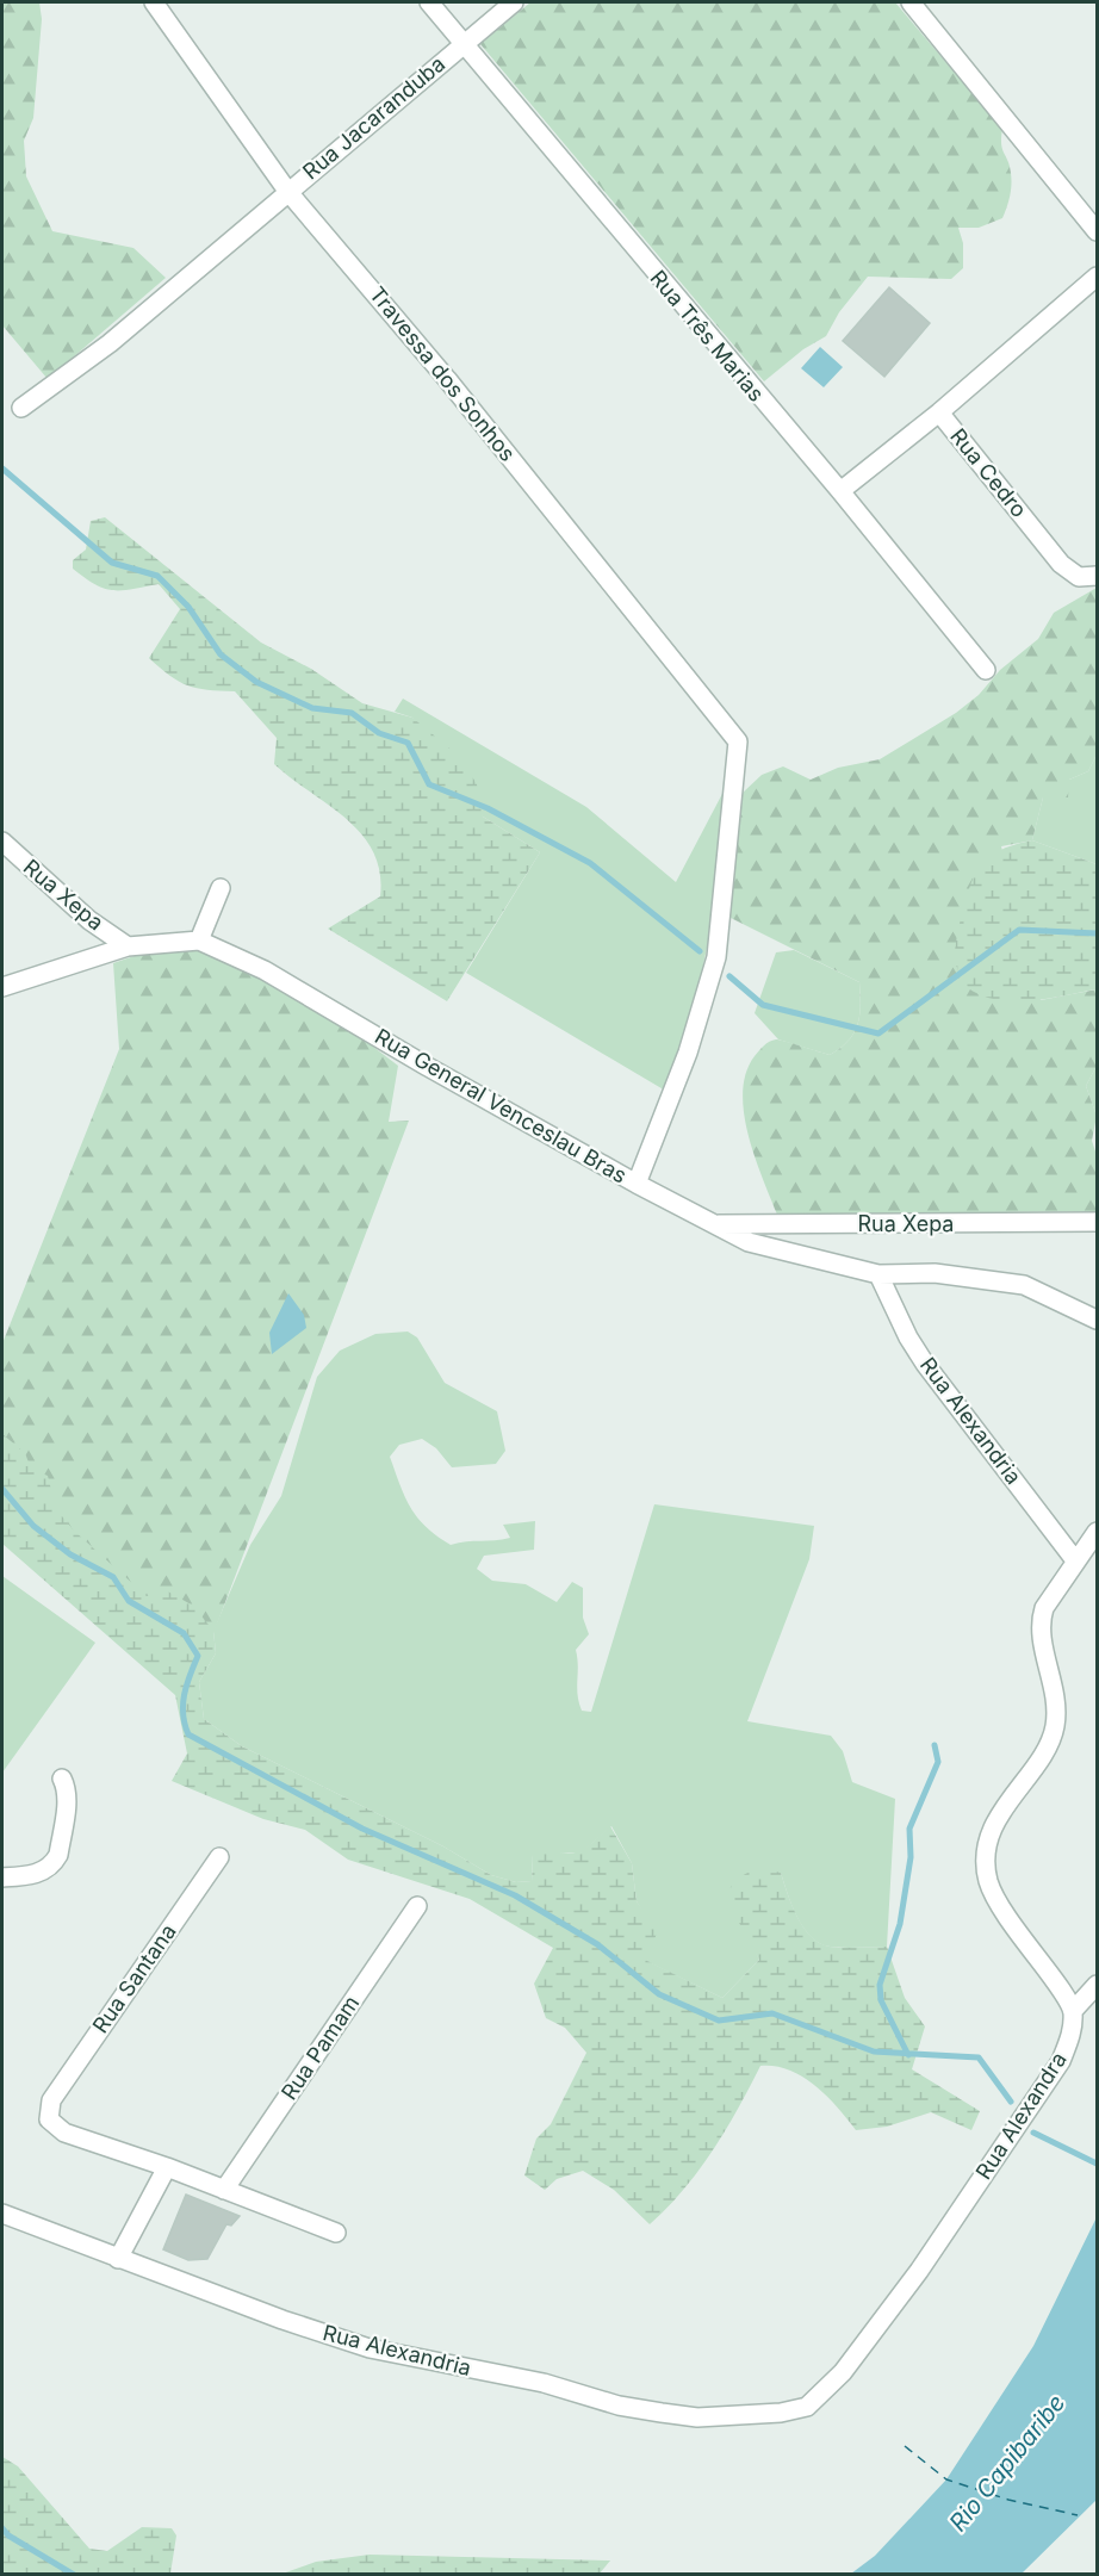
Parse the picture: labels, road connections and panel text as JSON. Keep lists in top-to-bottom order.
{
  "streets": {
    "street": [
      "Rua Jacaranduba",
      "Rua Três Marias",
      "Travessa dos Sonhos",
      "Rua Cedro",
      "Rua Xepa",
      "Rua General Venceslau Bras",
      "Rua Alexandria",
      "Rua Santana",
      "Rua Pamam",
      "Rua Alexandra"
    ]
  },
  "crossings": [
    ["Rua Jacaranduba", "Rua Três Marias"],
    ["Rua Jacaranduba", "Travessa dos Sonhos"],
    ["Travessa dos Sonhos", "Rua General Venceslau Bras"],
    ["Rua Xepa", "Rua General Venceslau Bras"],
    ["Rua General Venceslau Bras", "Rua Alexandria"],
    ["Rua Alexandria", "Rua Alexandra"]
  ],
  "water": ["Rio Capibaribe"]
}
